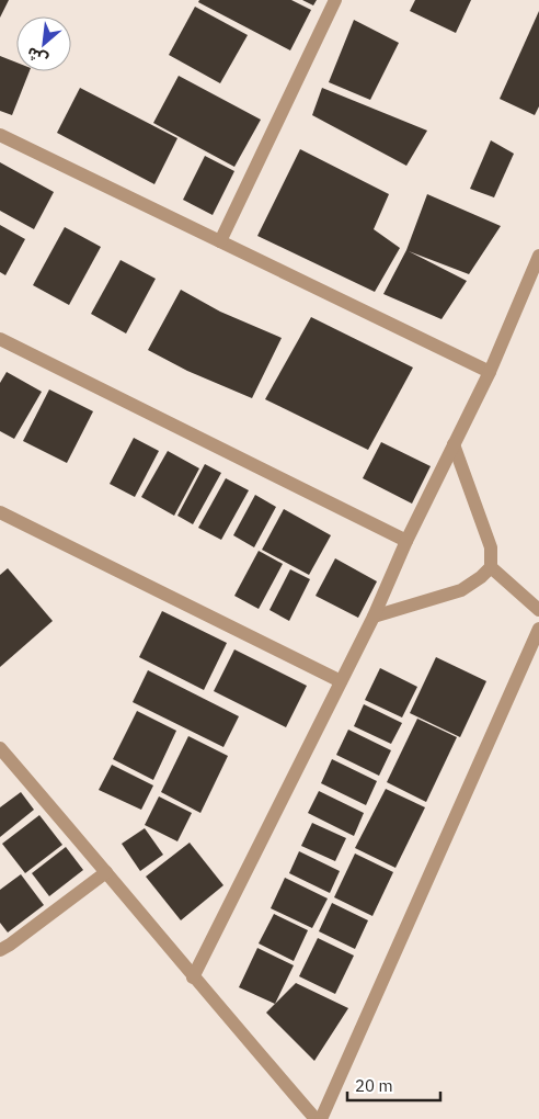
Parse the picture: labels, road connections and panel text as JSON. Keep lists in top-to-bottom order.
{
  "scale_bar": "20 m",
  "north": "bottom left"
}
